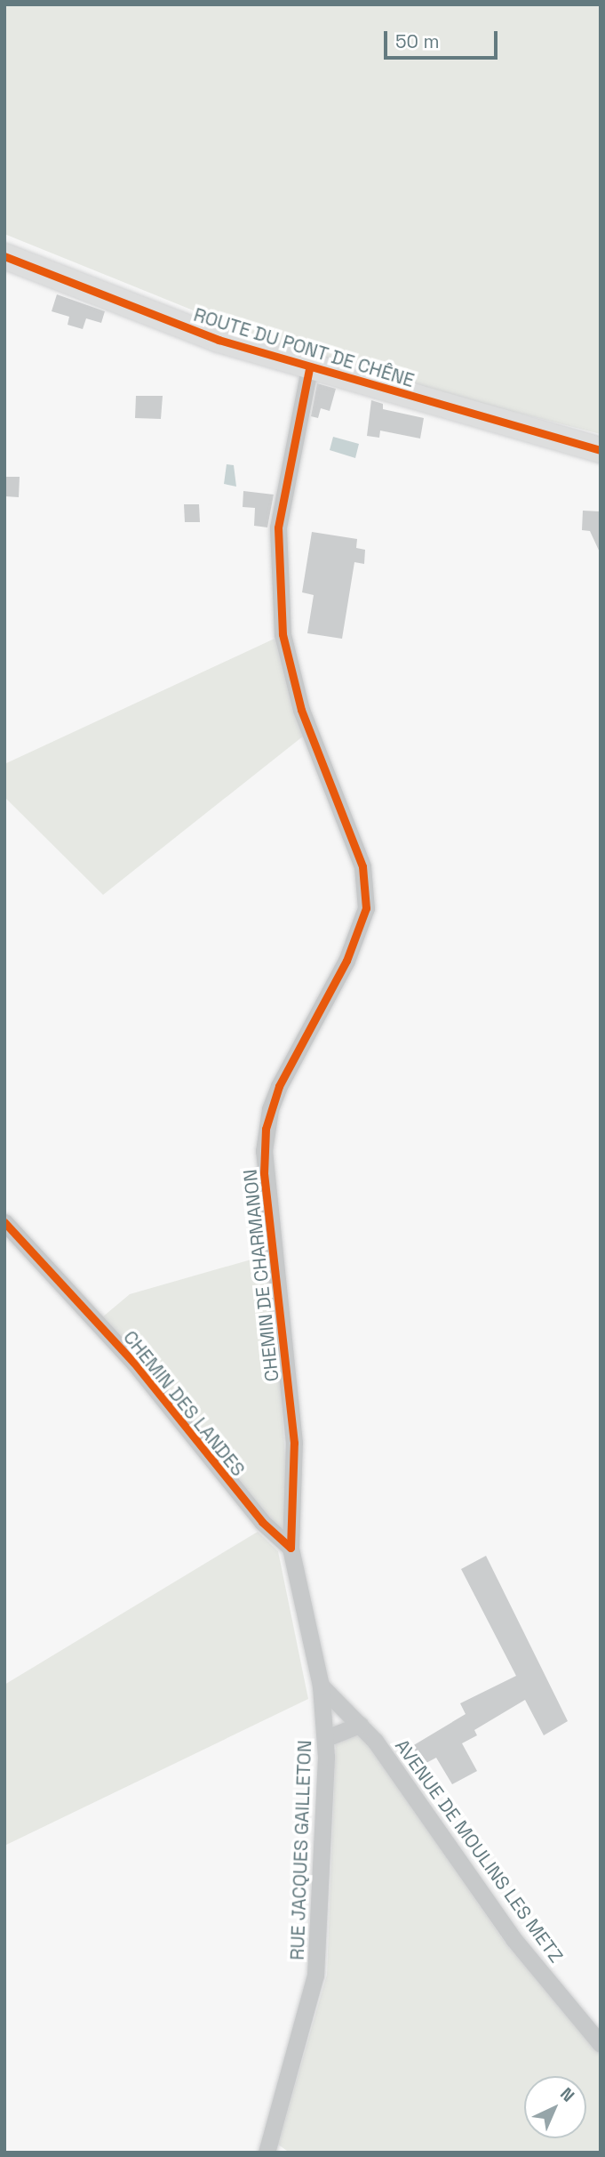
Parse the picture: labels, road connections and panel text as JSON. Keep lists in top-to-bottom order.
{
  "streets": {
    "street": [
      "ROUTE DU PONT DE CHÊNE",
      "CHEMIN DE CHARMANON",
      "CHEMIN DES LANDES",
      "RUE JACQUES GAILLETON",
      "AVENUE DE MOULINS LES METZ"
    ]
  },
  "crossings": [
    ["ROUTE DU PONT DE CHÊNE", "CHEMIN DE CHARMANON"],
    ["CHEMIN DE CHARMANON", "CHEMIN DES LANDES"],
    ["CHEMIN DE CHARMANON", "RUE JACQUES GAILLETON"],
    ["CHEMIN DES LANDES", "RUE JACQUES GAILLETON"],
    ["RUE JACQUES GAILLETON", "AVENUE DE MOULINS LES METZ"]
  ],
  "scale_bar": "50 m",
  "north": "top right"
}
